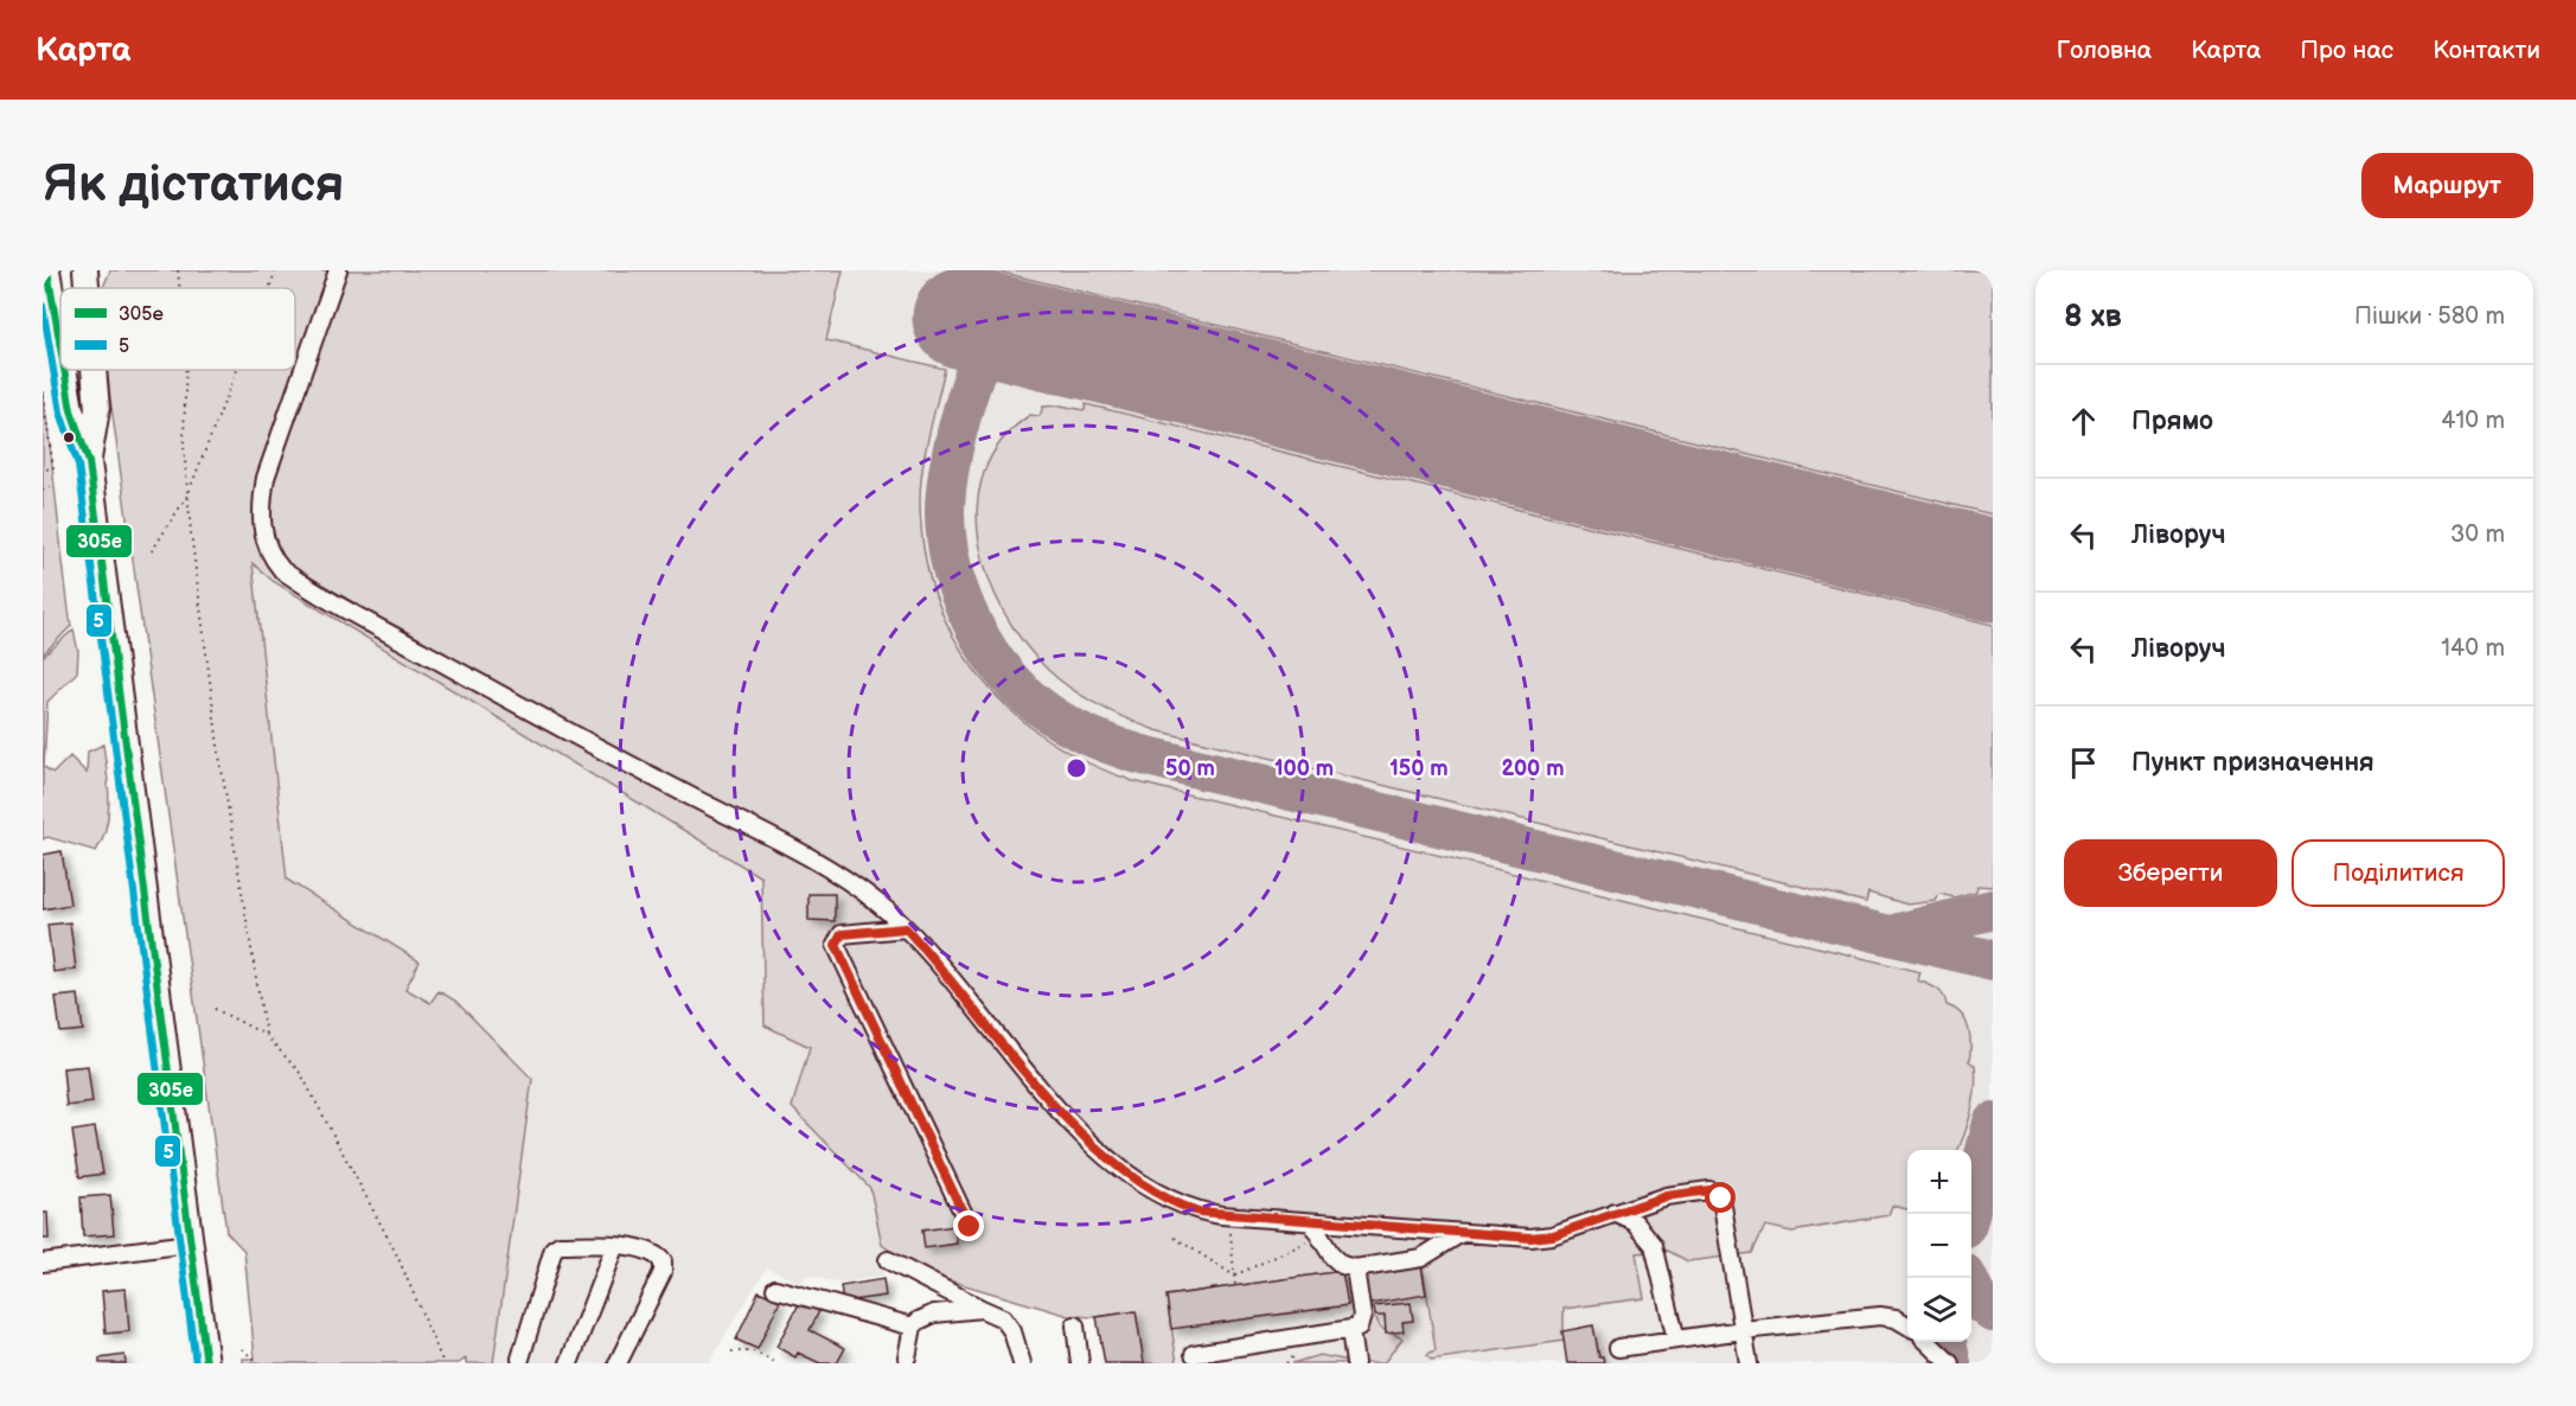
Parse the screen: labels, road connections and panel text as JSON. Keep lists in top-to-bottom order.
{
  "lines": ["transit line 305e", "transit line 5"],
  "legend": ["305e", "5"],
  "page": {
    "header": "Карта",
    "nav": [
      "Головна",
      "Карта",
      "Про нас",
      "Контакти"
    ],
    "buttons": [
      "Маршрут",
      ["Зберегти", "Поділитися"]
    ],
    "title": "Як дістатися",
    "heading": ["8 хв", "Пішки · 580 m"],
    "list": [
      ["Прямо", "410 m"],
      ["Ліворуч", "30 m"],
      ["Ліворуч", "140 m"],
      "Пункт призначення"
    ],
    "map_buttons": ["+", "−"]
  },
  "rings": [
    "50 m",
    "100 m",
    "150 m",
    "200 m"
  ]
}
